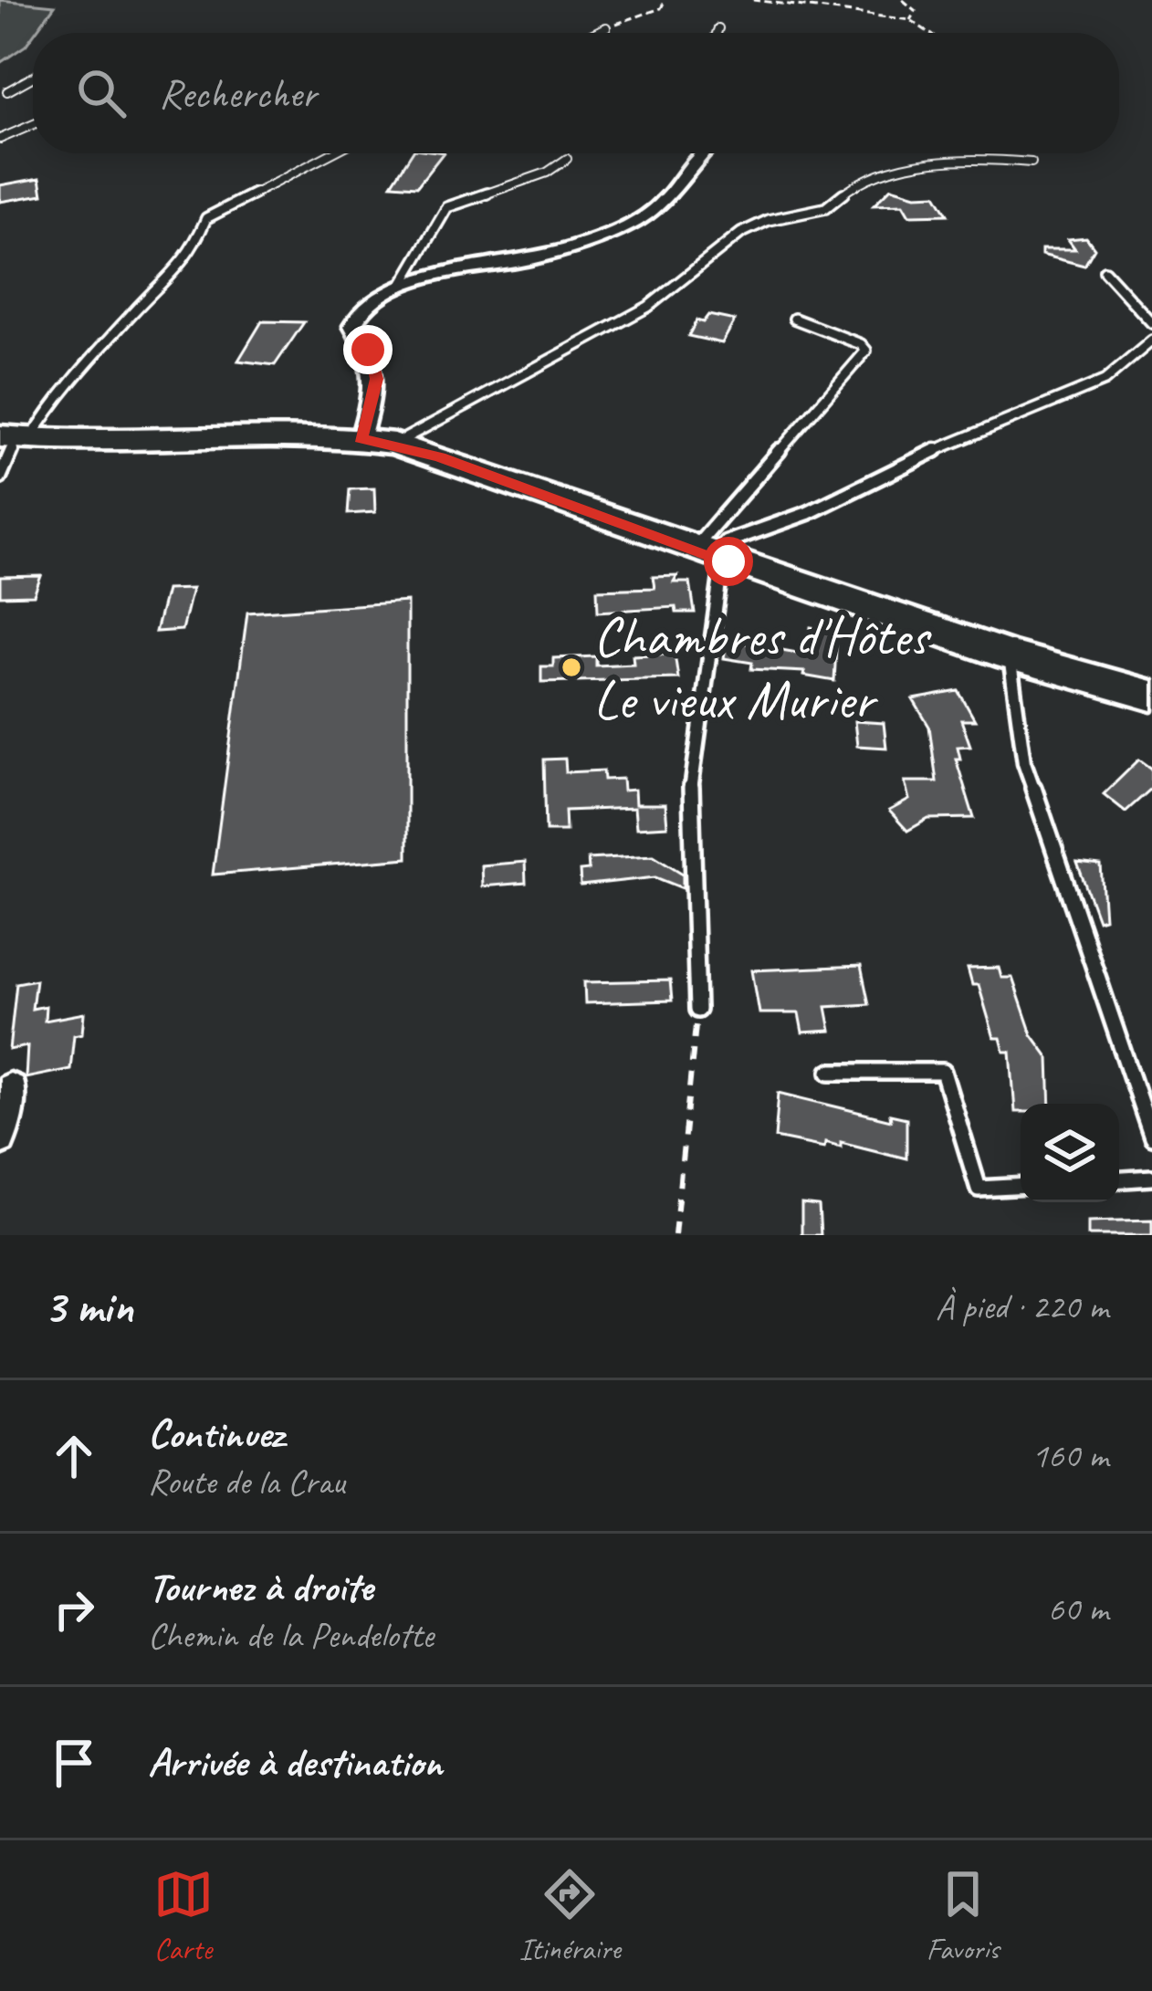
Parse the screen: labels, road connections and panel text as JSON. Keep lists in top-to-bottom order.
{
  "places": ["Chambres d'Hôtes Le vieux Murier"],
  "page": {
    "search": "Rechercher",
    "heading": ["3 min", "À pied · 220 m"],
    "list": [
      ["Continuez", "Route de la Crau", "160 m"],
      ["Tournez à droite", "Chemin de la Pendelotte", "60 m"],
      "Arrivée à destination"
    ],
    "nav": ["Carte", "Itinéraire", "Favoris"]
  }
}
